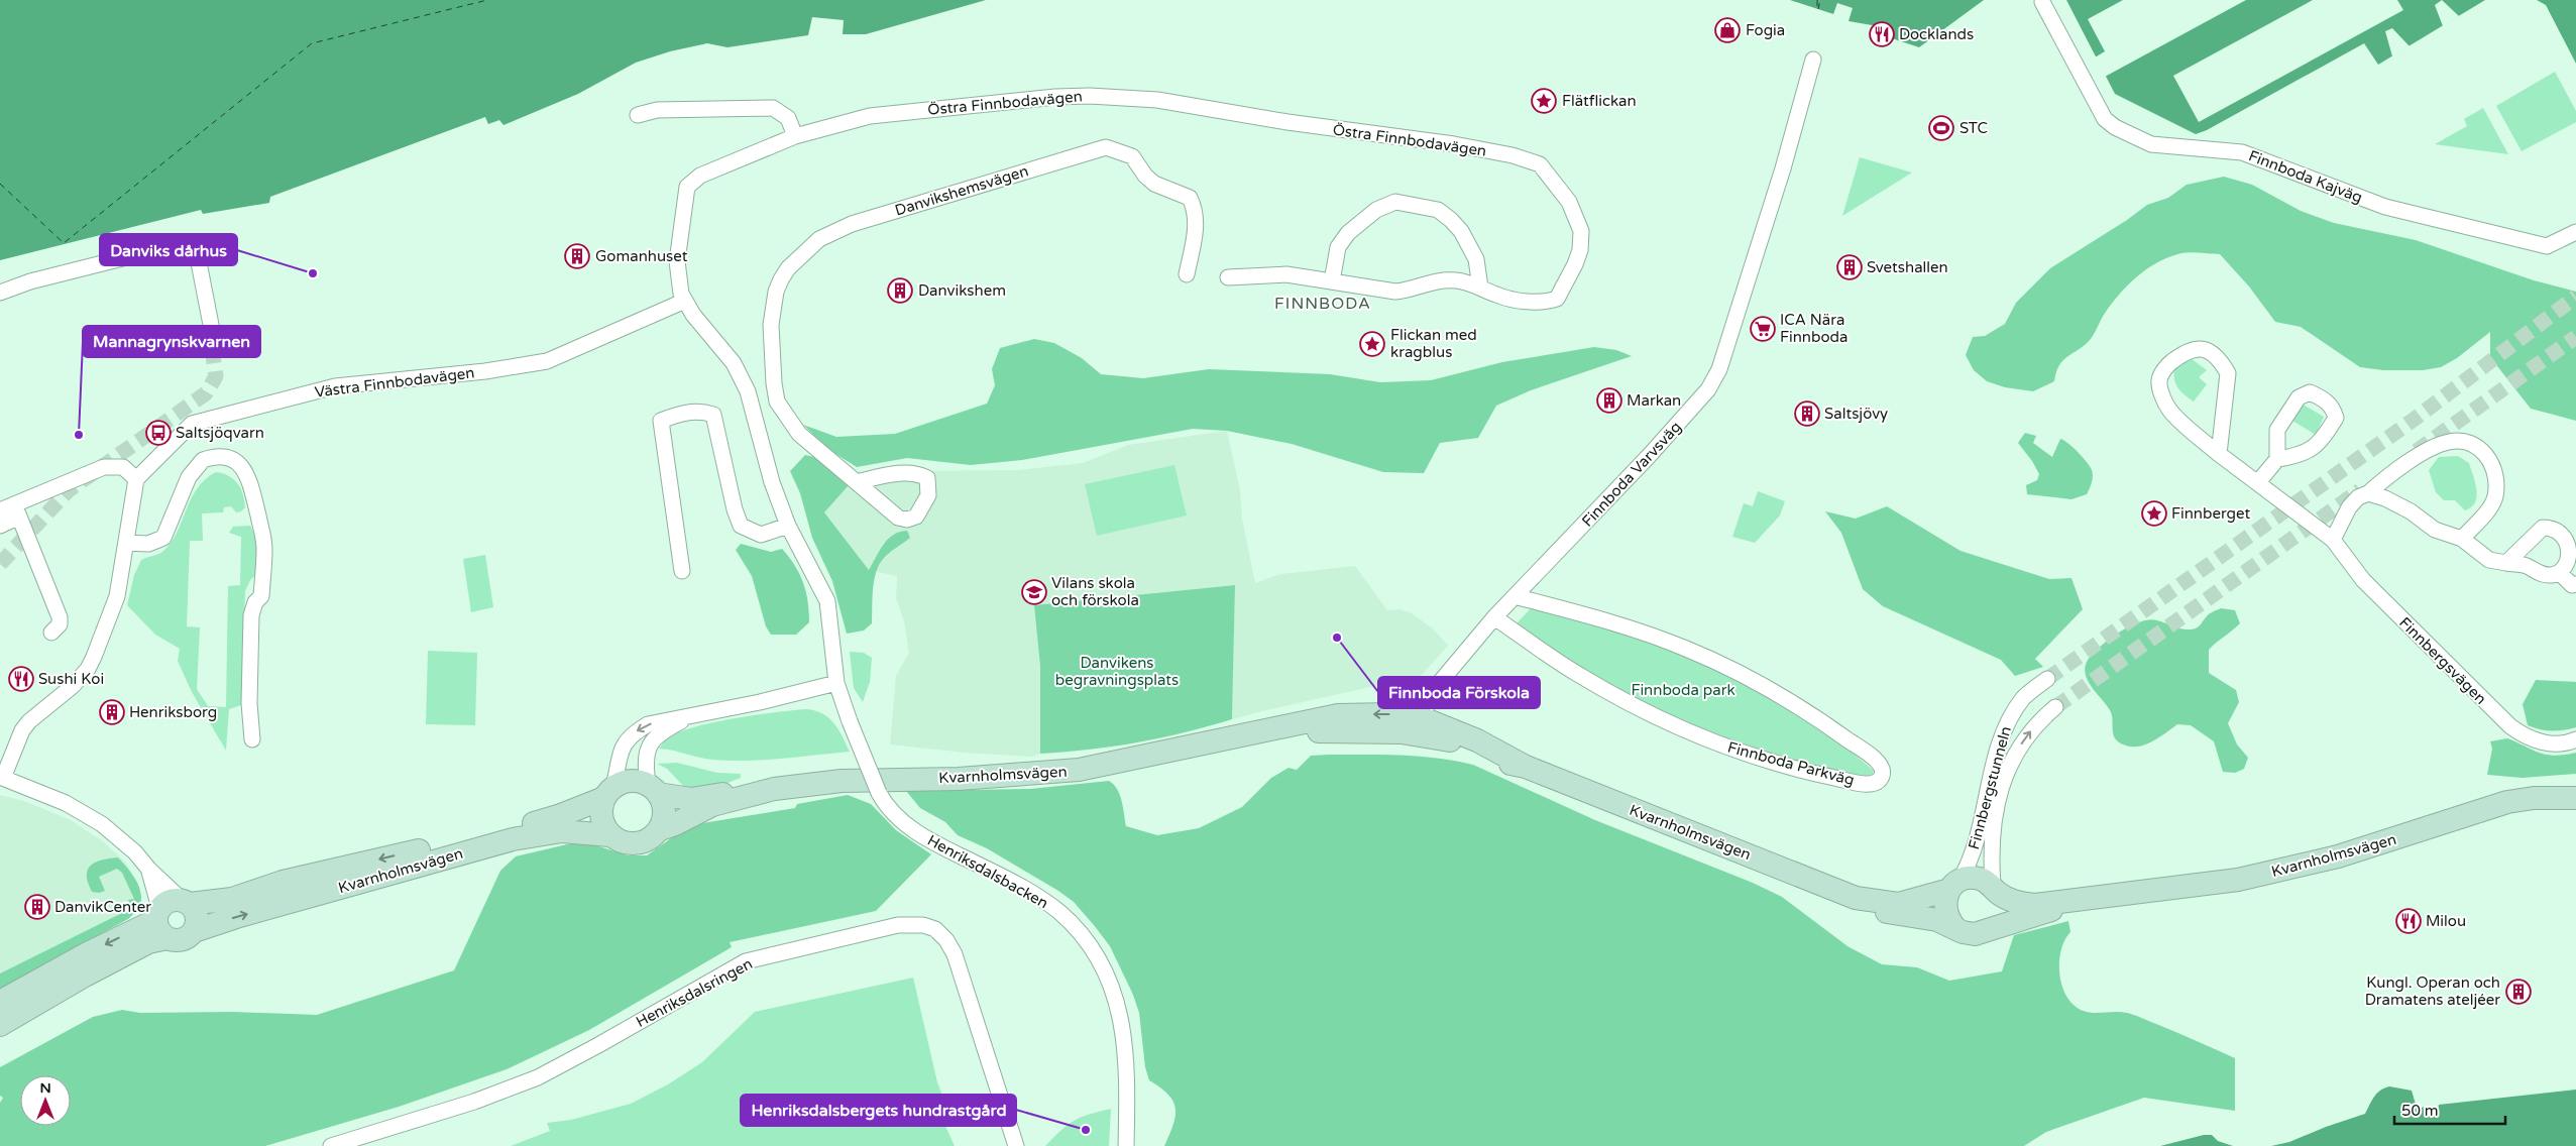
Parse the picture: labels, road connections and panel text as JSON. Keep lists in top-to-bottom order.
{
  "streets": {
    "street": [
      "Östra Finnbodavägen",
      "Finnboda Kajväg",
      "Danvikshemsvägen",
      "Västra Finnbodavägen",
      "Finnboda Varvsväg",
      "Finnbergsvägen",
      "Finnboda Parkväg",
      "Kvarnholmsvägen",
      "Finnbergstunneln",
      "Henriksdalsbacken",
      "Henriksdalsringen"
    ]
  },
  "crossings": [
    ["Östra Finnbodavägen", "Västra Finnbodavägen"],
    ["Finnboda Varvsväg", "Finnboda Parkväg"],
    ["Finnboda Varvsväg", "Kvarnholmsvägen"],
    ["Kvarnholmsvägen", "Finnbergstunneln"]
  ],
  "districts": ["FINNBODA"],
  "parks": ["Danvikens begravningsplats", "Finnboda park"],
  "places": {
    "shop": ["Fogia"],
    "restaurant": ["Docklands", "Sushi Koi", "Milou"],
    "place": ["Flätflickan", "Flickan med kragblus", "Finnberget"],
    "sports": ["STC"],
    "building": [
      "Gomanhuset",
      "Svetshallen",
      "Danvikshem",
      "Markan",
      "Saltsjövy",
      "Henriksborg",
      "DanvikCenter",
      "Kungl. Operan och Dramatens ateljéer"
    ],
    "other": [
      "Danviks dårhus",
      "Mannagrynskvarnen",
      "Finnboda Förskola",
      "Henriksdalsbergets hundrastgård"
    ],
    "supermarket": ["ICA Nära Finnboda"],
    "bus stop": ["Saltsjöqvarn"],
    "school or university": ["Vilans skola och förskola"]
  },
  "scale_bar": "50 m",
  "north": "top"
}
